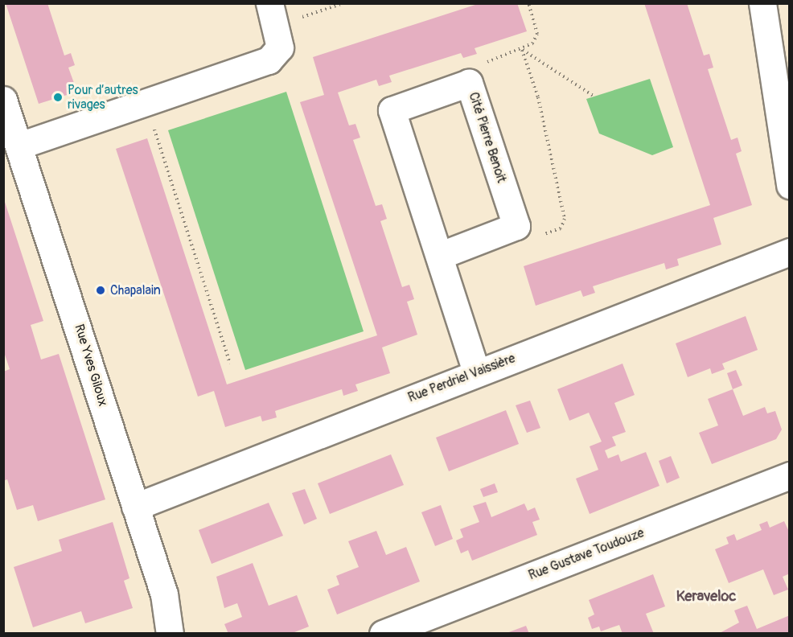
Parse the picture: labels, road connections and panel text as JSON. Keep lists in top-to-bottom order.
{
  "streets": {
    "street": [
      "Cité Pierre Benoit",
      "Rue Yves Giloux",
      "Rue Perdriel Vaissière",
      "Rue Gustave Toudouze"
    ]
  },
  "crossings": [
    ["Cité Pierre Benoit", "Rue Perdriel Vaissière"],
    ["Rue Yves Giloux", "Rue Perdriel Vaissière"]
  ],
  "districts": ["Keraveloc"],
  "places": ["Pour d’autres rivages", "Chapalain"]
}
